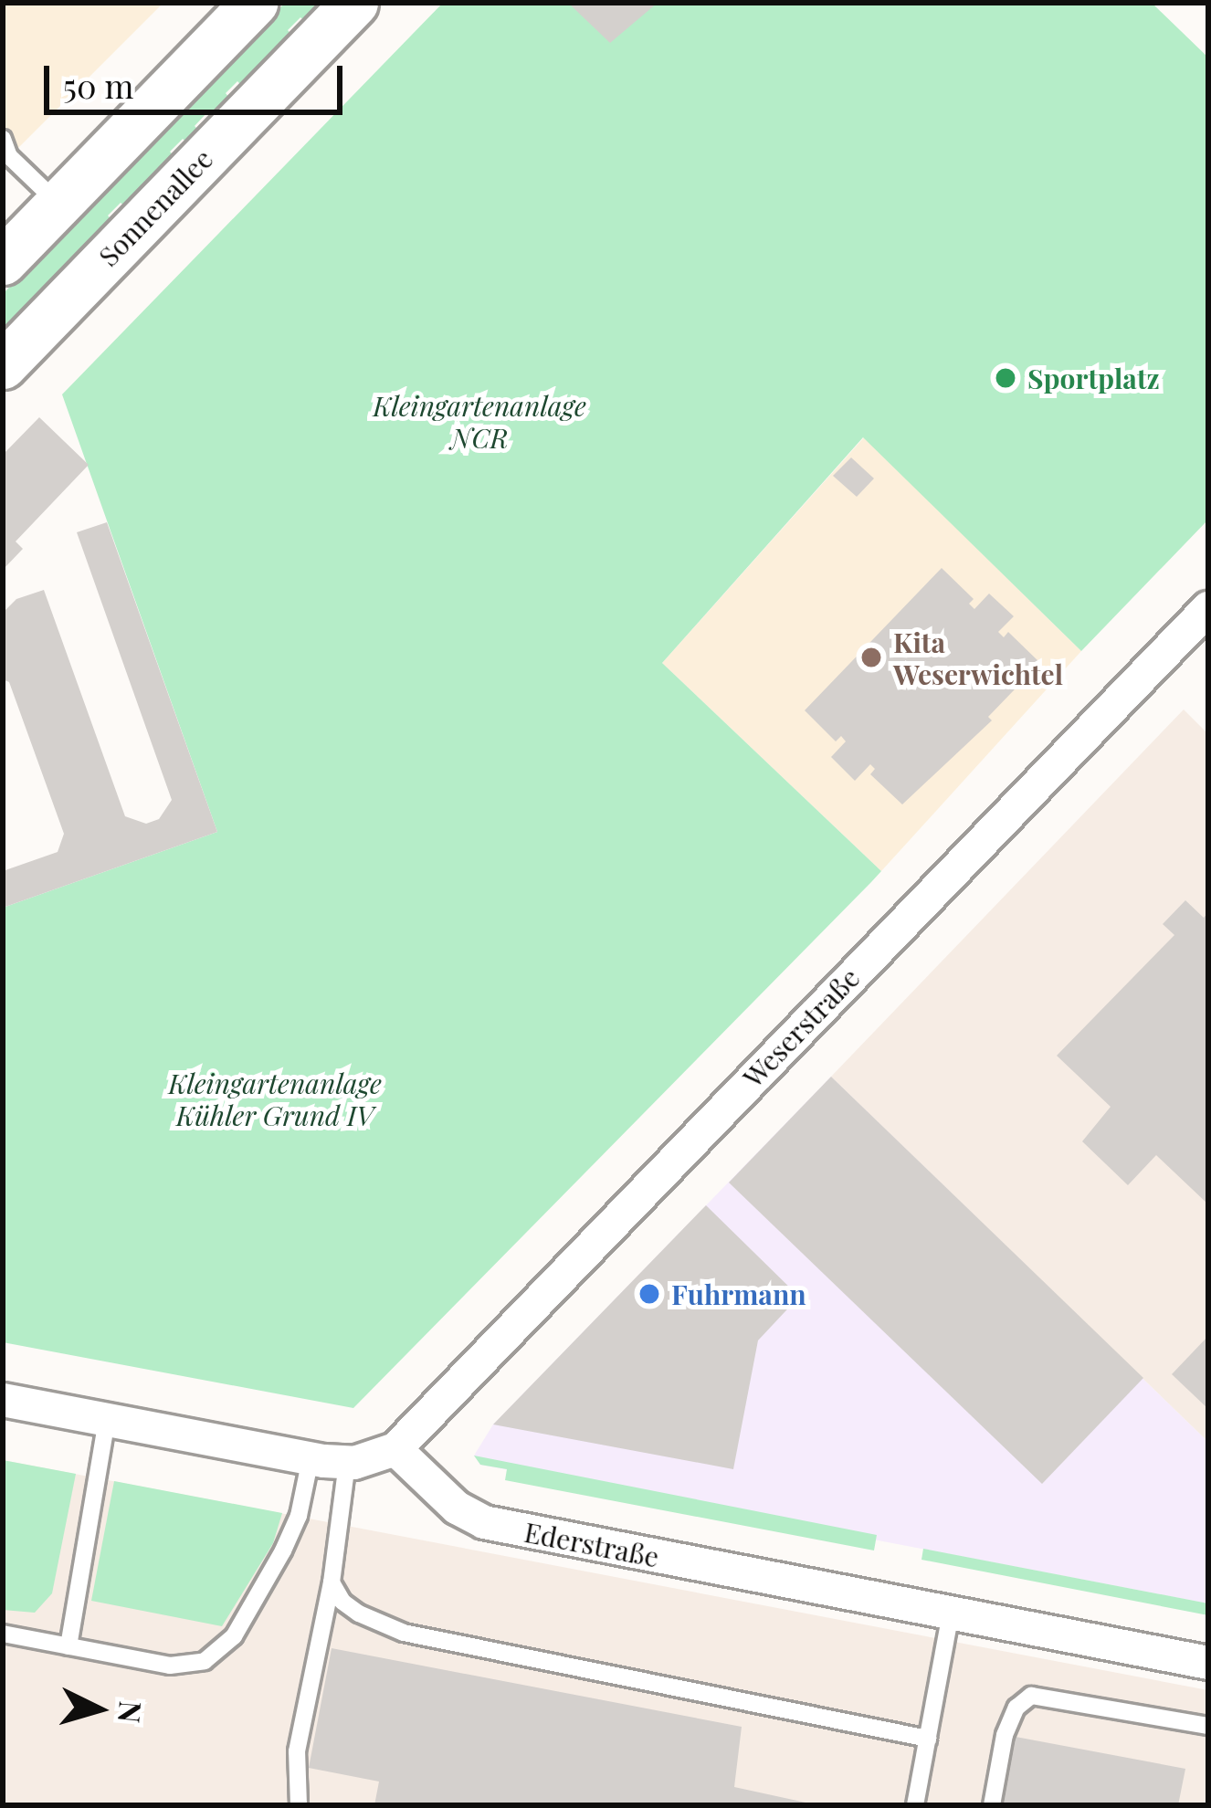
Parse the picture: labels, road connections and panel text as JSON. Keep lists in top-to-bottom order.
{
  "streets": {
    "main road": ["Sonnenallee"],
    "street": ["Weserstraße", "Ederstraße"]
  },
  "crossings": [
    ["Weserstraße", "Ederstraße"]
  ],
  "parks": ["Kleingartenanlage NCR", "Kleingartenanlage Kühler Grund IV"],
  "places": ["Sportplatz", "Kita Weserwichtel", "Fuhrmann"],
  "scale_bar": "50 m",
  "north": "right"
}
